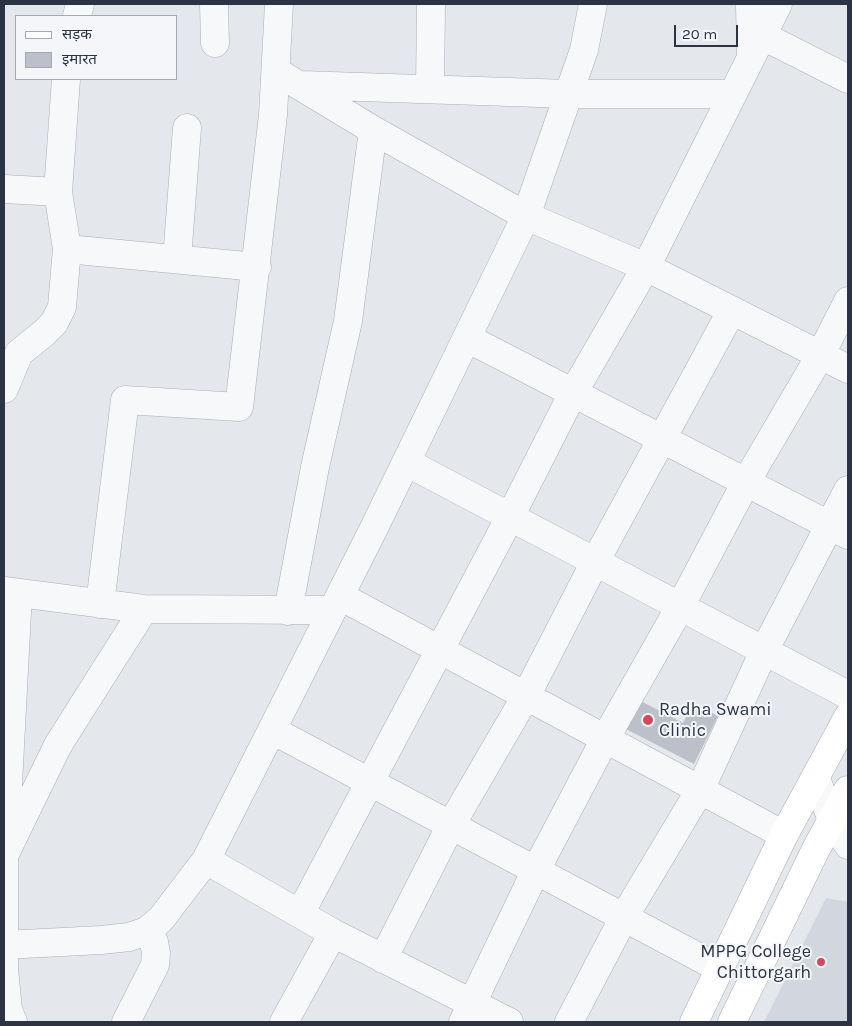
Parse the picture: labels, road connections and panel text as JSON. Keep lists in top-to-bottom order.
{
  "places": ["Radha Swami Clinic", "MPPG College Chittorgarh"],
  "legend": ["सड़क", "इमारत"],
  "scale_bar": "20 m"
}
